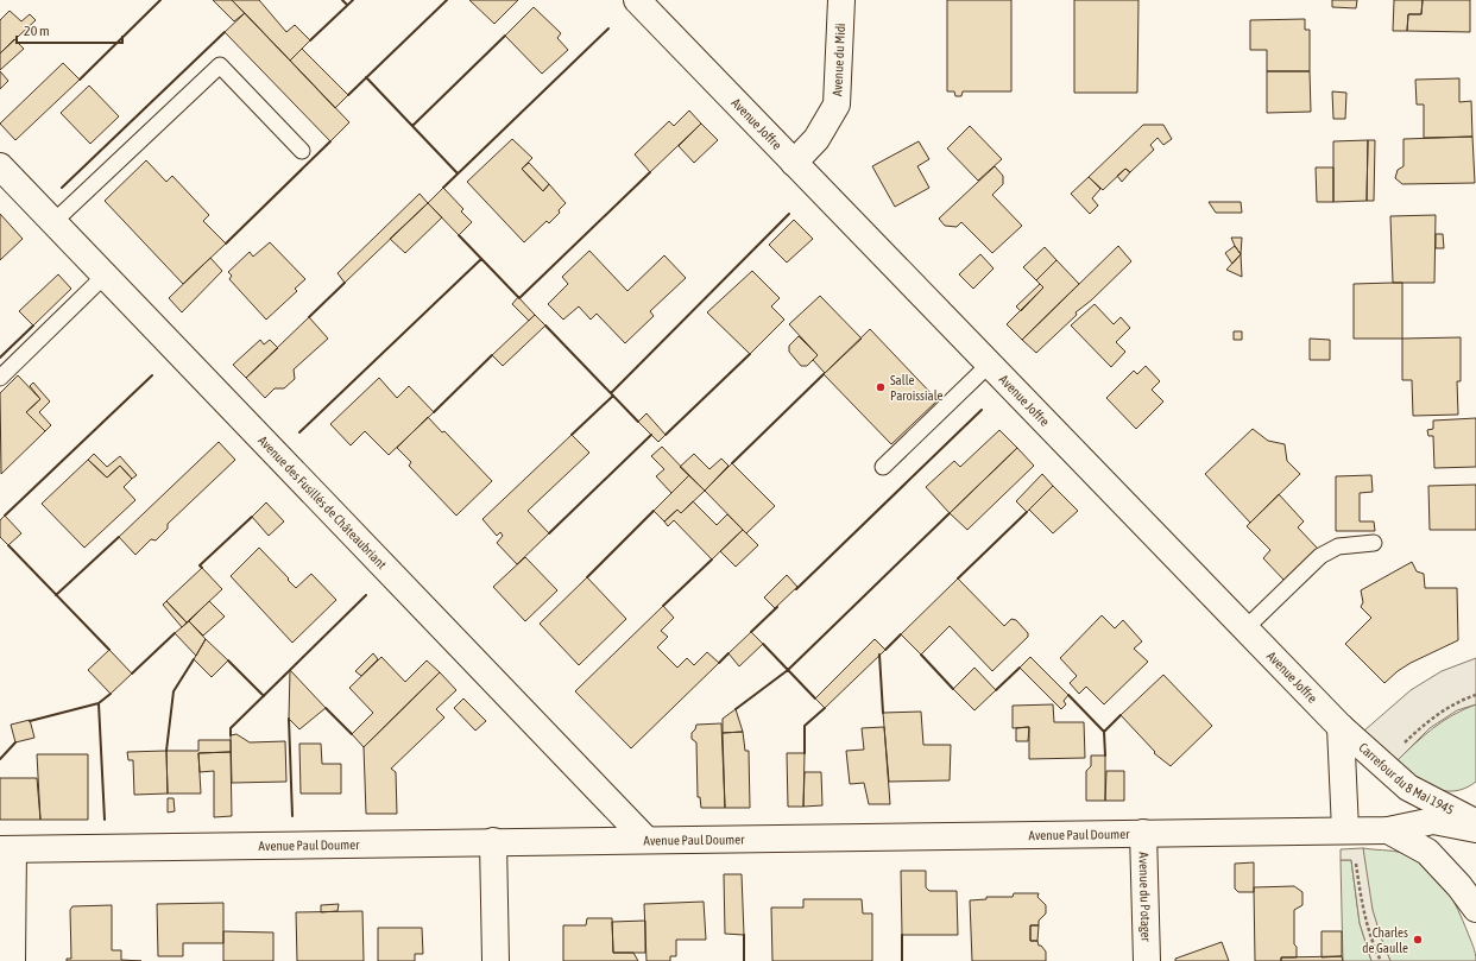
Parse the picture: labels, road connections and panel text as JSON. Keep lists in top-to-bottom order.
{
  "streets": {
    "street": [
      "Avenue du Midi",
      "Avenue Joffre",
      "Avenue des Fusillés de Châteaubriant",
      "Carrefour du 8 Mai 1945",
      "Avenue Paul Doumer",
      "Avenue du Potager"
    ]
  },
  "crossings": [
    ["Avenue du Midi", "Avenue Joffre"],
    ["Avenue Joffre", "Carrefour du 8 Mai 1945"],
    ["Avenue des Fusillés de Châteaubriant", "Avenue Paul Doumer"],
    ["Carrefour du 8 Mai 1945", "Avenue Paul Doumer"],
    ["Avenue Paul Doumer", "Avenue du Potager"]
  ],
  "places": ["Salle Paroissiale", "Charles de Gaulle"],
  "scale_bar": "20 m"
}
